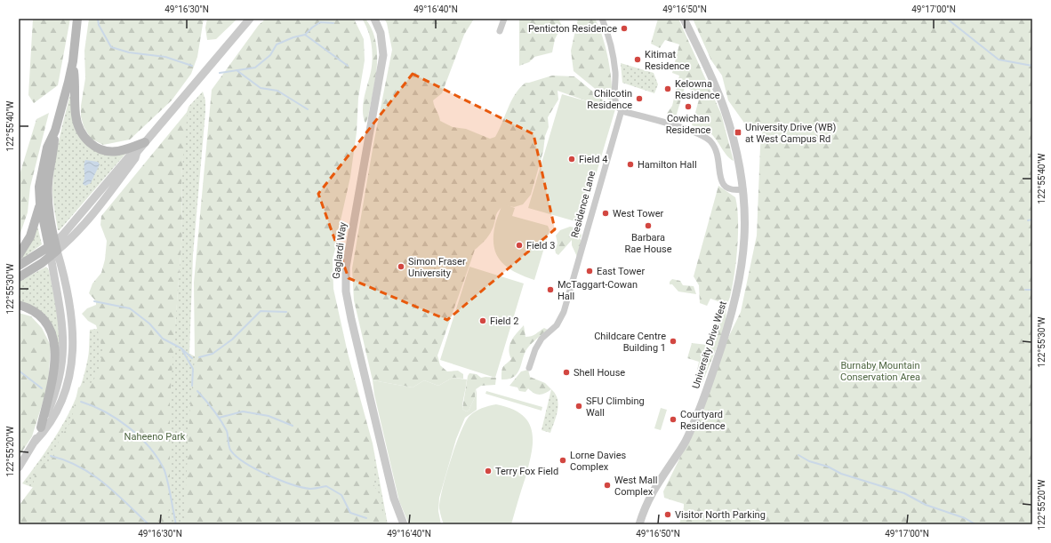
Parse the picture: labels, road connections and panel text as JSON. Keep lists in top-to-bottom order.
{
  "streets": {
    "street": ["Residence Lane", "Gaglardi Way", "University Drive West"]
  },
  "parks": ["Burnaby Mountain Conservation Area", "Naheeno Park"],
  "places": {
    "other": [
      "Penticton Residence",
      "Kitimat Residence",
      "Kelowna Residence",
      "Chilcotin Residence",
      "Cowichan Residence",
      "Field 4",
      "Hamilton Hall",
      "West Tower",
      "Barbara Rae House",
      "Field 3",
      "Simon Fraser University",
      "East Tower",
      "McTaggart-Cowan Hall",
      "Field 2",
      "Childcare Centre Building 1",
      "Shell House",
      "SFU Climbing Wall",
      "Courtyard Residence",
      "Lorne Davies Complex",
      "Terry Fox Field",
      "West Mall Complex",
      "Visitor North Parking"
    ],
    "transit": ["University Drive (WB) at West Campus Rd"]
  },
  "coordinates": [
    "49°16'30\"N",
    "49°16'40\"N",
    "49°16'50\"N",
    "49°17'00\"N",
    "122°55'40\"W",
    "122°55'30\"W",
    "122°55'20\"W"
  ]
}
